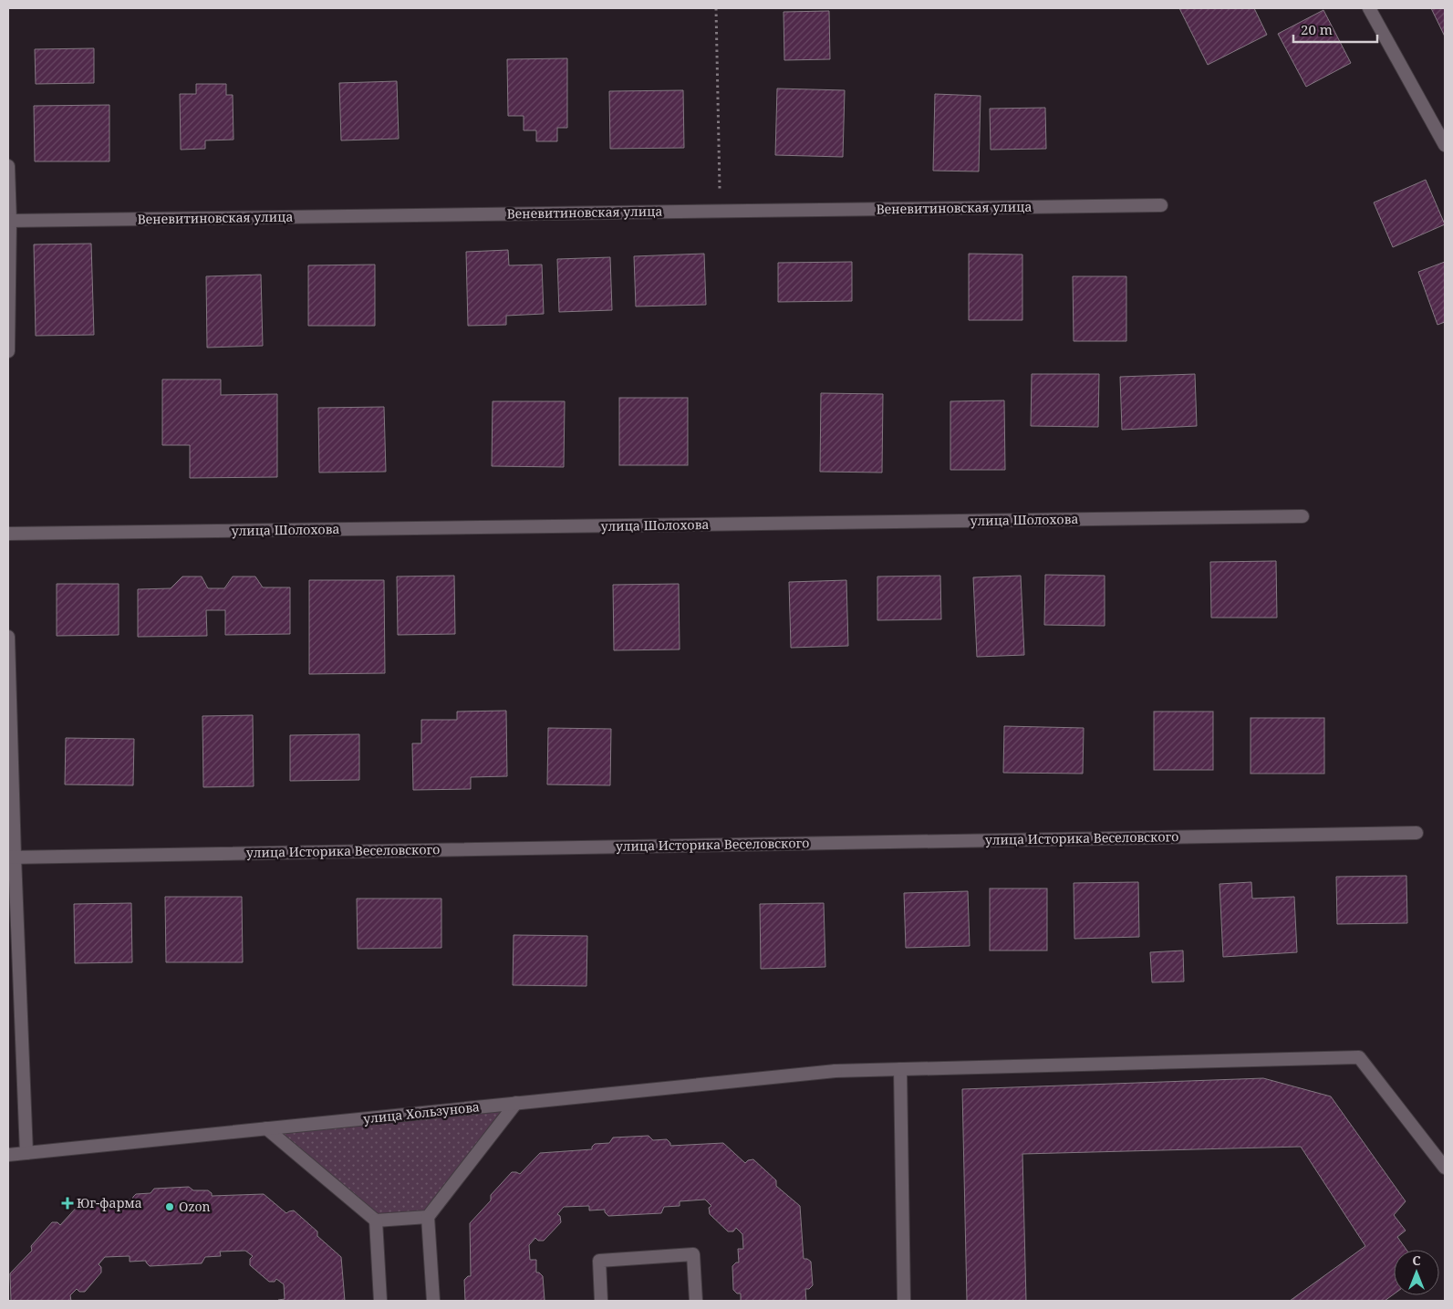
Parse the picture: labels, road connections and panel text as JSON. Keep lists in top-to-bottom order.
{
  "streets": {
    "street": [
      "Веневитиновская улица",
      "улица Шолохова",
      "улица Историка Веселовского",
      "улица Хользунова"
    ]
  },
  "places": {
    "health": ["Юг-фарма"],
    "other": ["Ozon"]
  },
  "scale_bar": "20 m",
  "north": "top"
}
